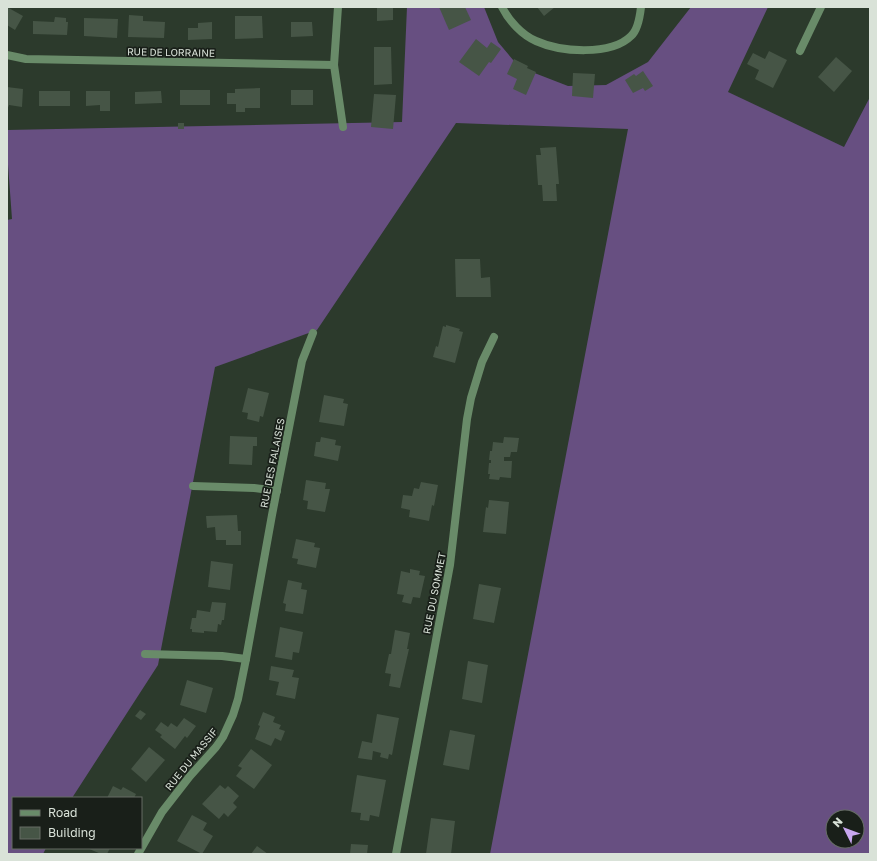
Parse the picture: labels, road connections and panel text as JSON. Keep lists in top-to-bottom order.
{
  "streets": {
    "street": [
      "RUE DE LORRAINE",
      "RUE DES FALAISES",
      "RUE DU SOMMET",
      "RUE DU MASSIF"
    ]
  },
  "crossings": [
    ["RUE DES FALAISES", "RUE DU MASSIF"]
  ],
  "legend": ["Road", "Building"],
  "north": "top left"
}
